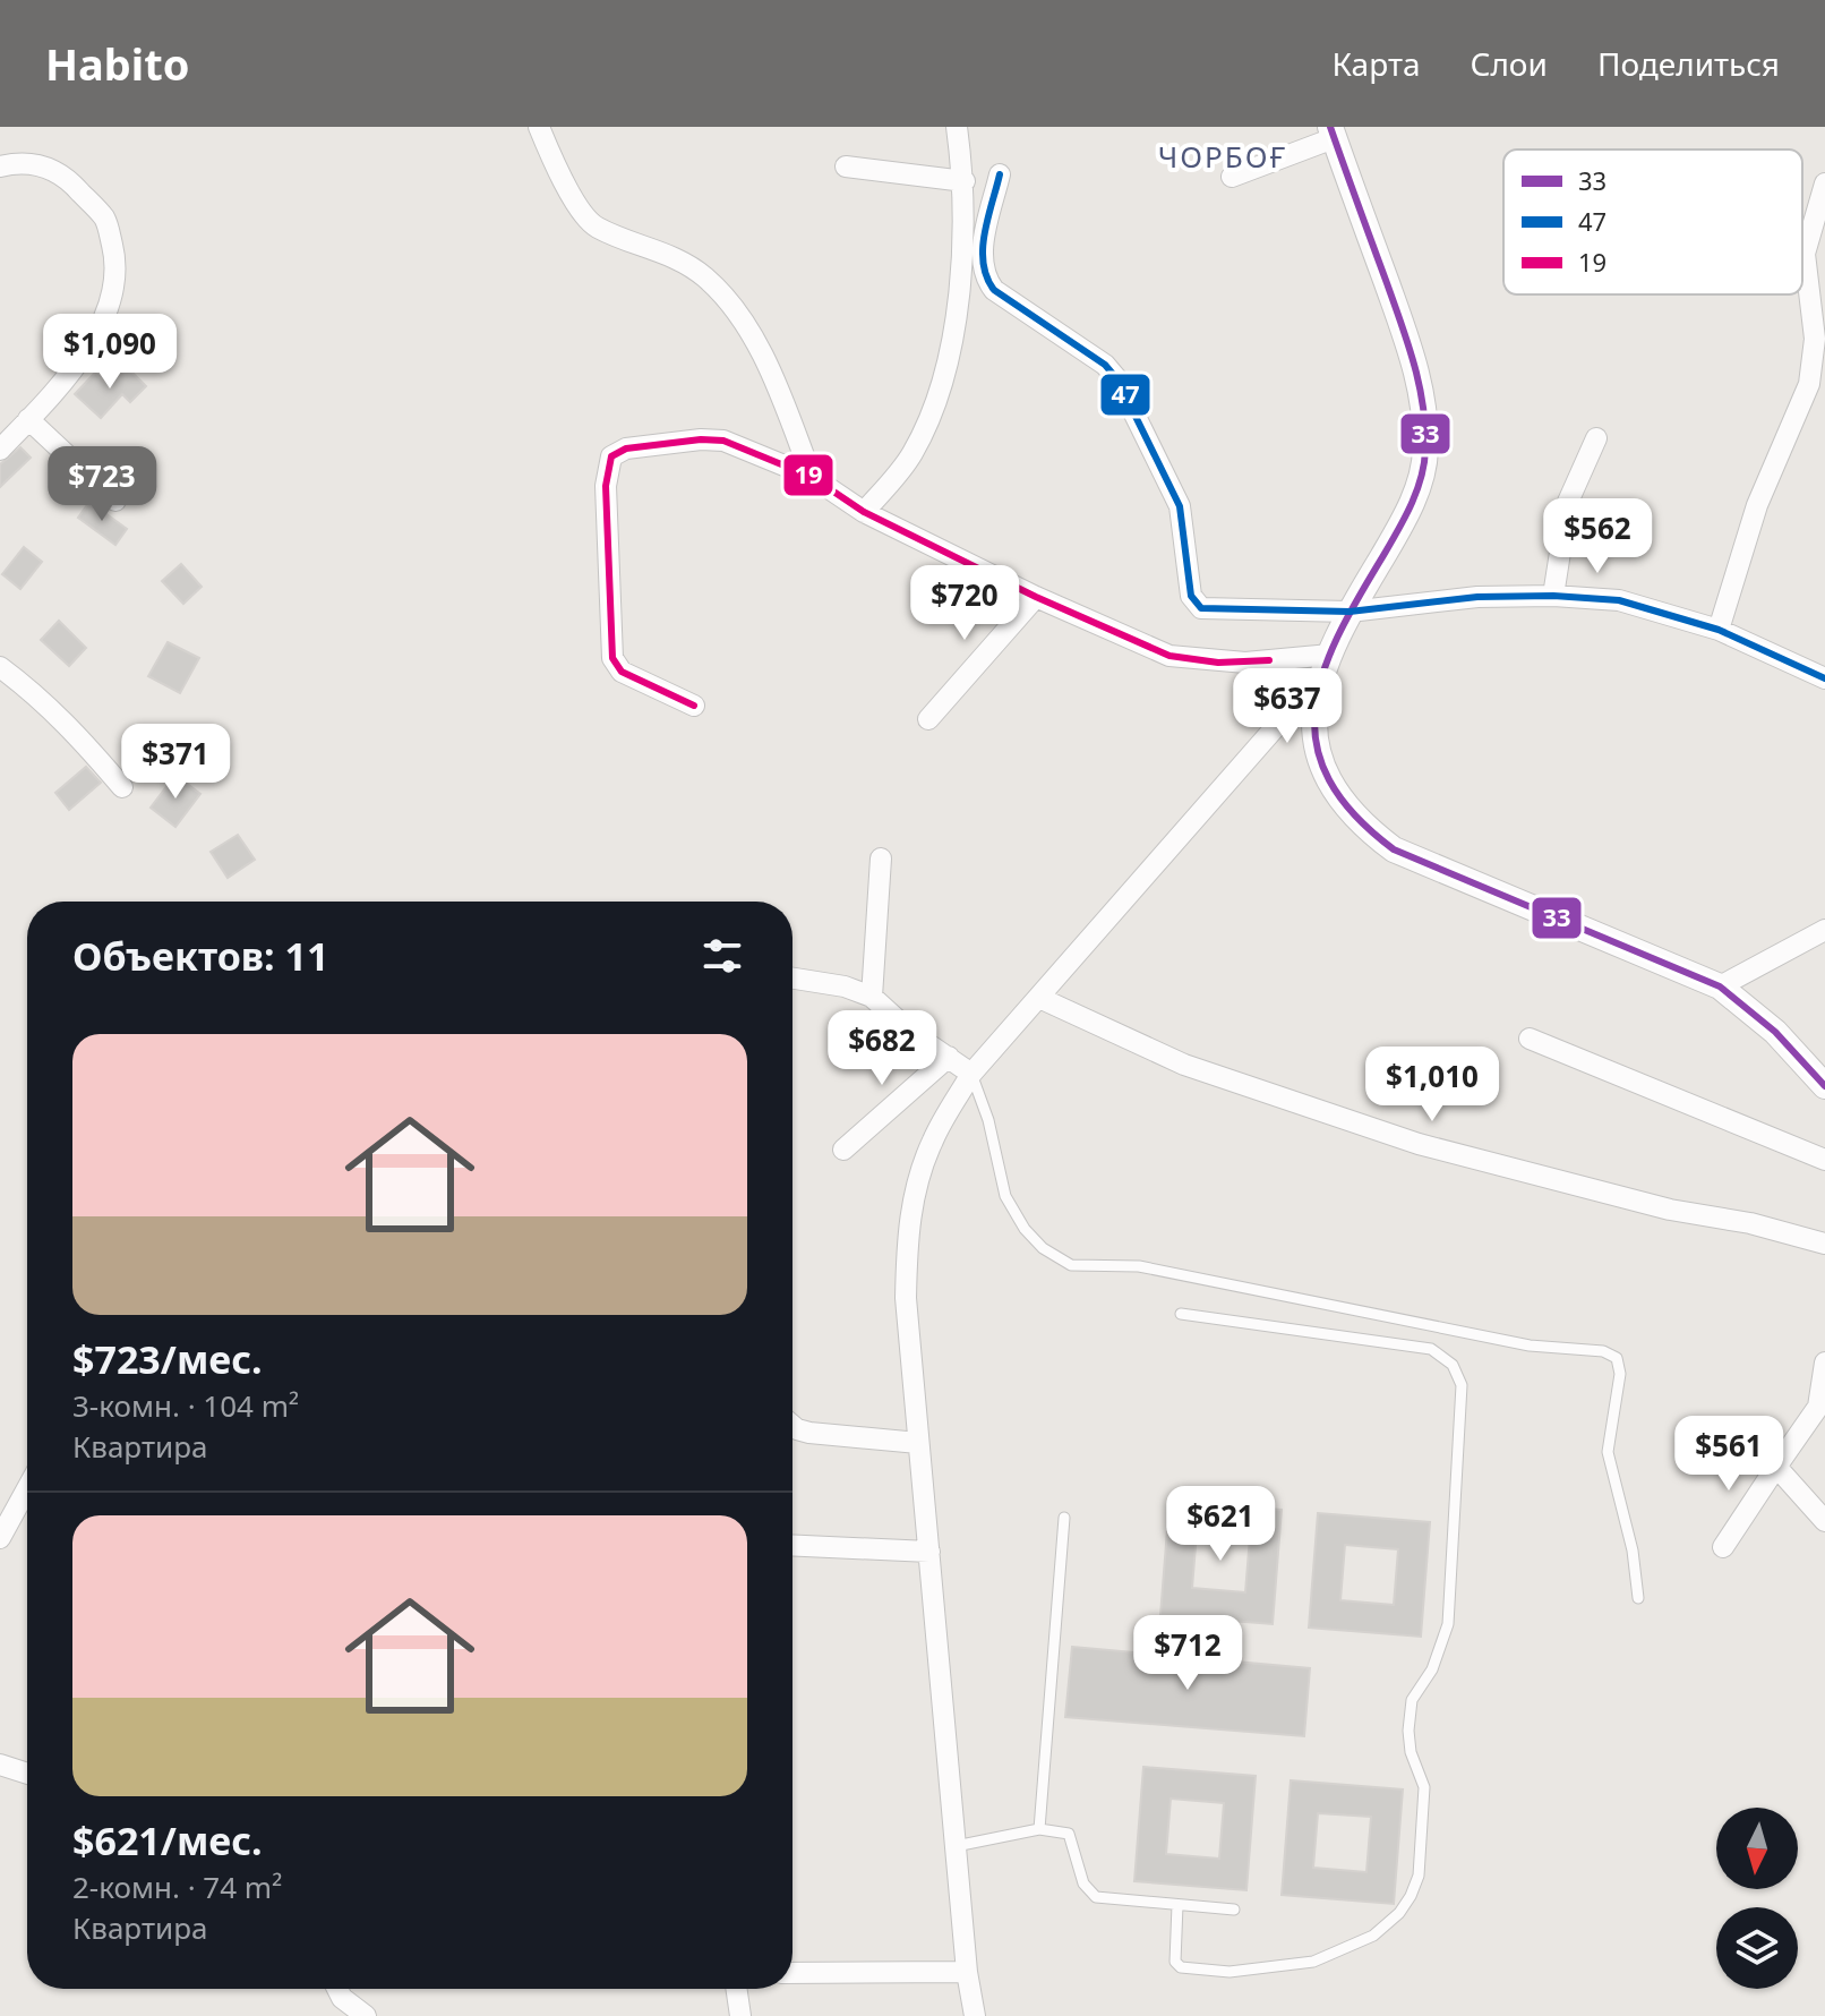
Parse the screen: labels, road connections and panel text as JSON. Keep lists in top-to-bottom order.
{
  "districts": ["ЧОРБОҒ"],
  "lines": ["transit line 33", "transit line 47", "transit line 19"],
  "legend": ["33", "47", "19"],
  "north": "bottom",
  "page": {
    "header": "Habito",
    "nav": ["Карта", "Слои", "Поделиться"],
    "price": [
      "$1,090",
      "$723",
      "$562",
      "$720",
      "$637",
      "$371",
      "$682",
      "$1,010",
      "$561",
      "$621",
      "$712"
    ],
    "heading": "Объектов: 11",
    "list": [
      {
        "name": "$723/мес.",
        "note": "3-комн. · 104 m² · Квартира"
      },
      {
        "name": "$621/мес.",
        "note": "2-комн. · 74 m² · Квартира"
      }
    ]
  }
}
